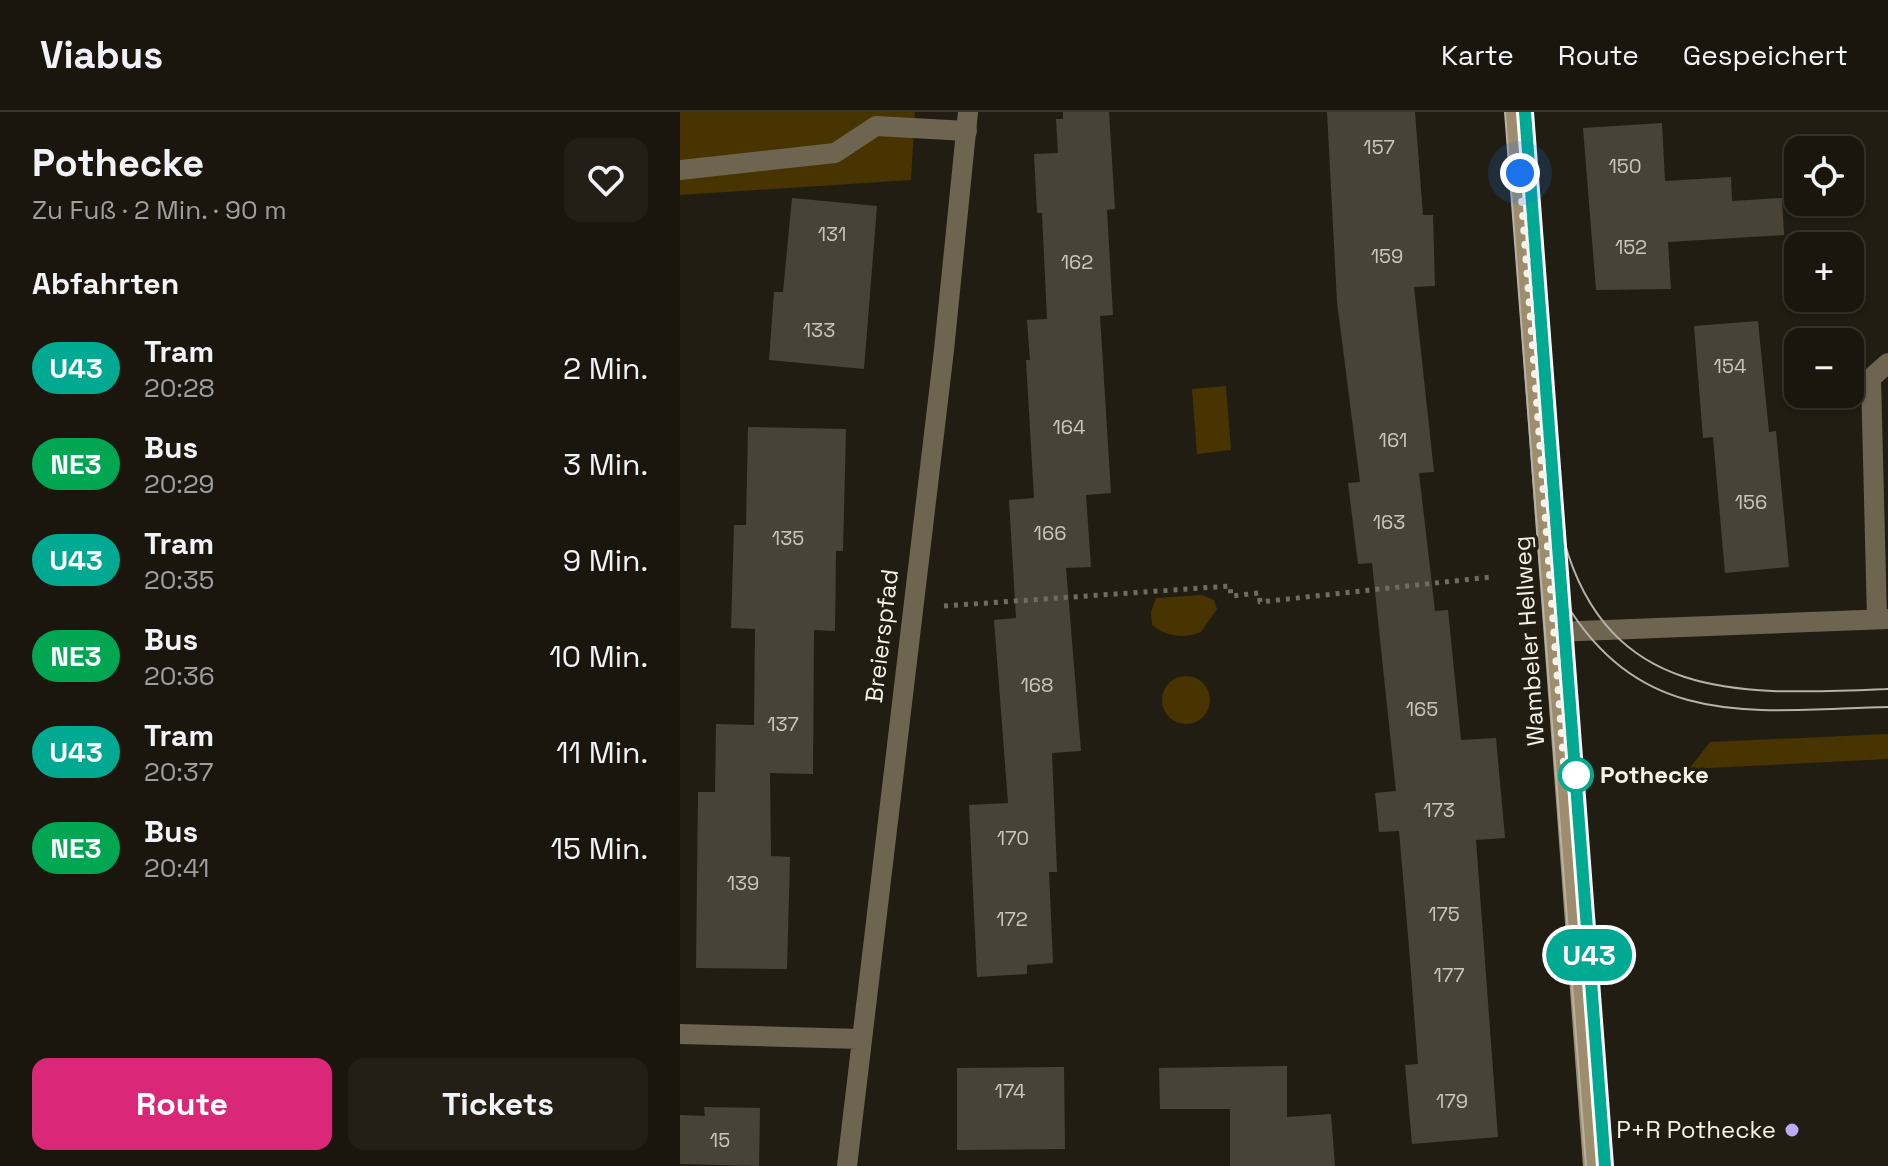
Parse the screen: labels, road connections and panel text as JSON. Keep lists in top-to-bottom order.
{
  "streets": {
    "main road": ["Wambeler Hellweg"],
    "street": ["Breierspfad"]
  },
  "places": ["Pothecke", "P+R Pothecke"],
  "lines": ["tram line U43"],
  "house_numbers": [
    "157",
    "150",
    "131",
    "152",
    "159",
    "162",
    "133",
    "154",
    "164",
    "161",
    "156",
    "163",
    "166",
    "135",
    "168",
    "165",
    "137",
    "173",
    "170",
    "139",
    "175",
    "172",
    "177",
    "174",
    "179",
    "15"
  ],
  "page": {
    "header": "Viabus",
    "nav": ["Karte", "Route", "Gespeichert"],
    "heading": [
      ["Pothecke", "Zu Fuß · 2 Min. · 90 m"],
      "Abfahrten"
    ],
    "on_map": "U43",
    "map_buttons": ["+", "−"],
    "list": [
      {
        "mark": "U43",
        "name": "Tram",
        "note": "20:28",
        "value": "2 Min."
      },
      {
        "mark": "NE3",
        "name": "Bus",
        "note": "20:29",
        "value": "3 Min."
      },
      {
        "mark": "U43",
        "name": "Tram",
        "note": "20:35",
        "value": "9 Min."
      },
      {
        "mark": "NE3",
        "name": "Bus",
        "note": "20:36",
        "value": "10 Min."
      },
      {
        "mark": "U43",
        "name": "Tram",
        "note": "20:37",
        "value": "11 Min."
      },
      {
        "mark": "NE3",
        "name": "Bus",
        "note": "20:41",
        "value": "15 Min."
      }
    ],
    "buttons": ["Route", "Tickets"]
  }
}
